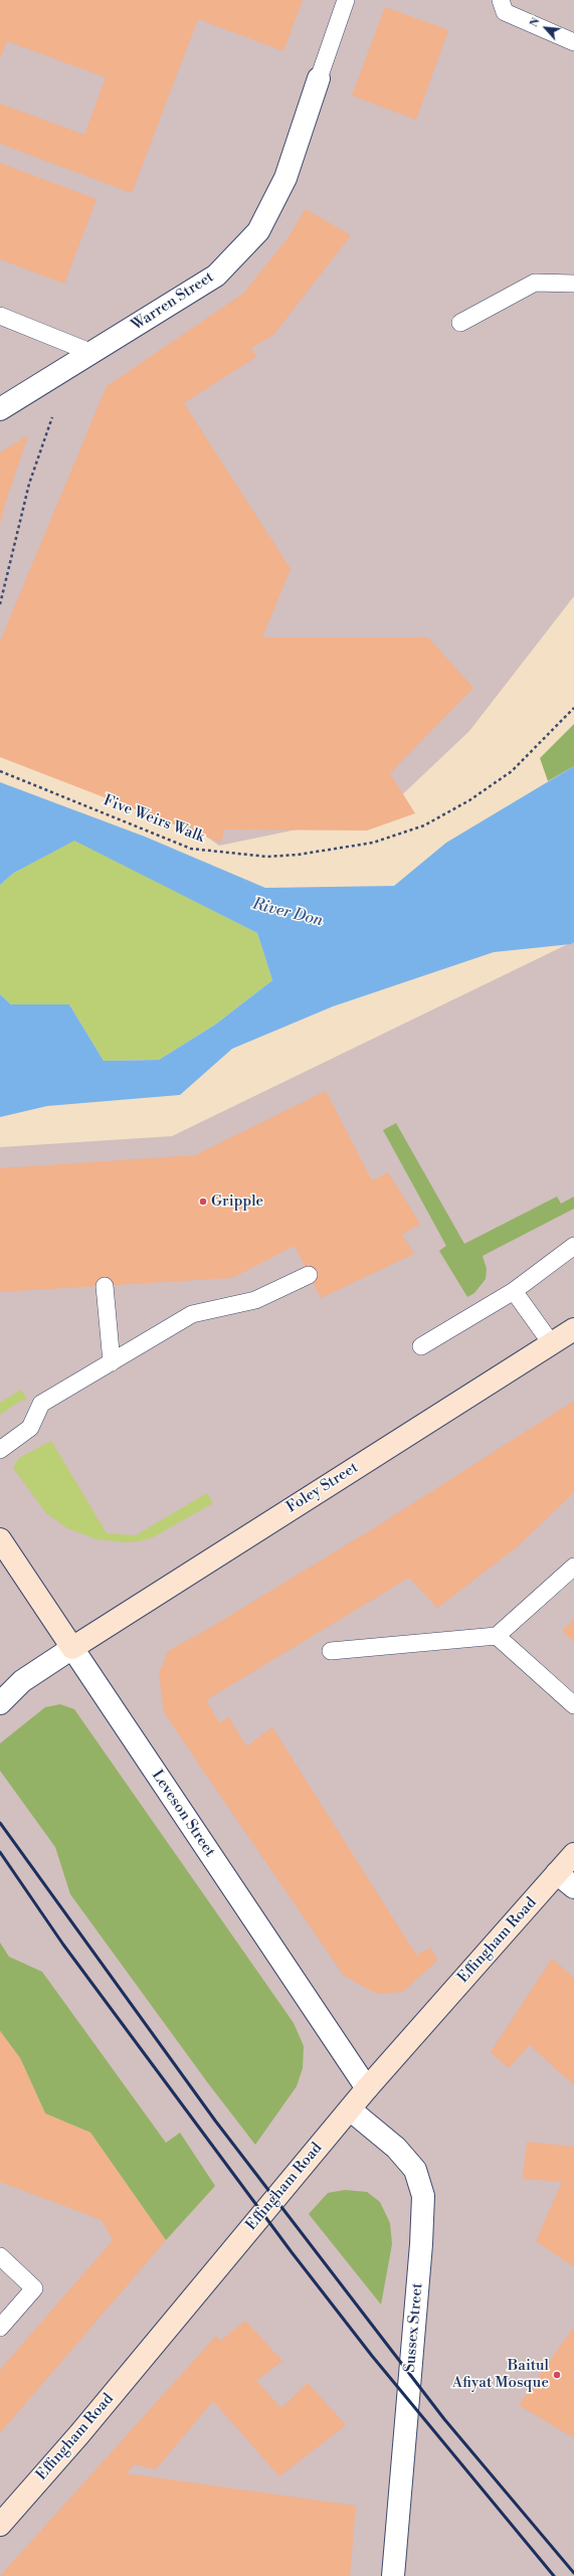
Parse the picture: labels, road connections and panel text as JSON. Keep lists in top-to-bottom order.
{
  "streets": {
    "main road": ["Foley Street", "Leveson Street", "Effingham Road"],
    "street": ["Warren Street", "Sussex Street"],
    "path": ["Five Weirs Walk"]
  },
  "crossings": [
    ["Foley Street", "Leveson Street"],
    ["Leveson Street", "Effingham Road"],
    ["Effingham Road", "Sussex Street"]
  ],
  "water": ["River Don"],
  "places": ["Gripple", "Baitul Afiyat Mosque"],
  "north": "top left"
}
